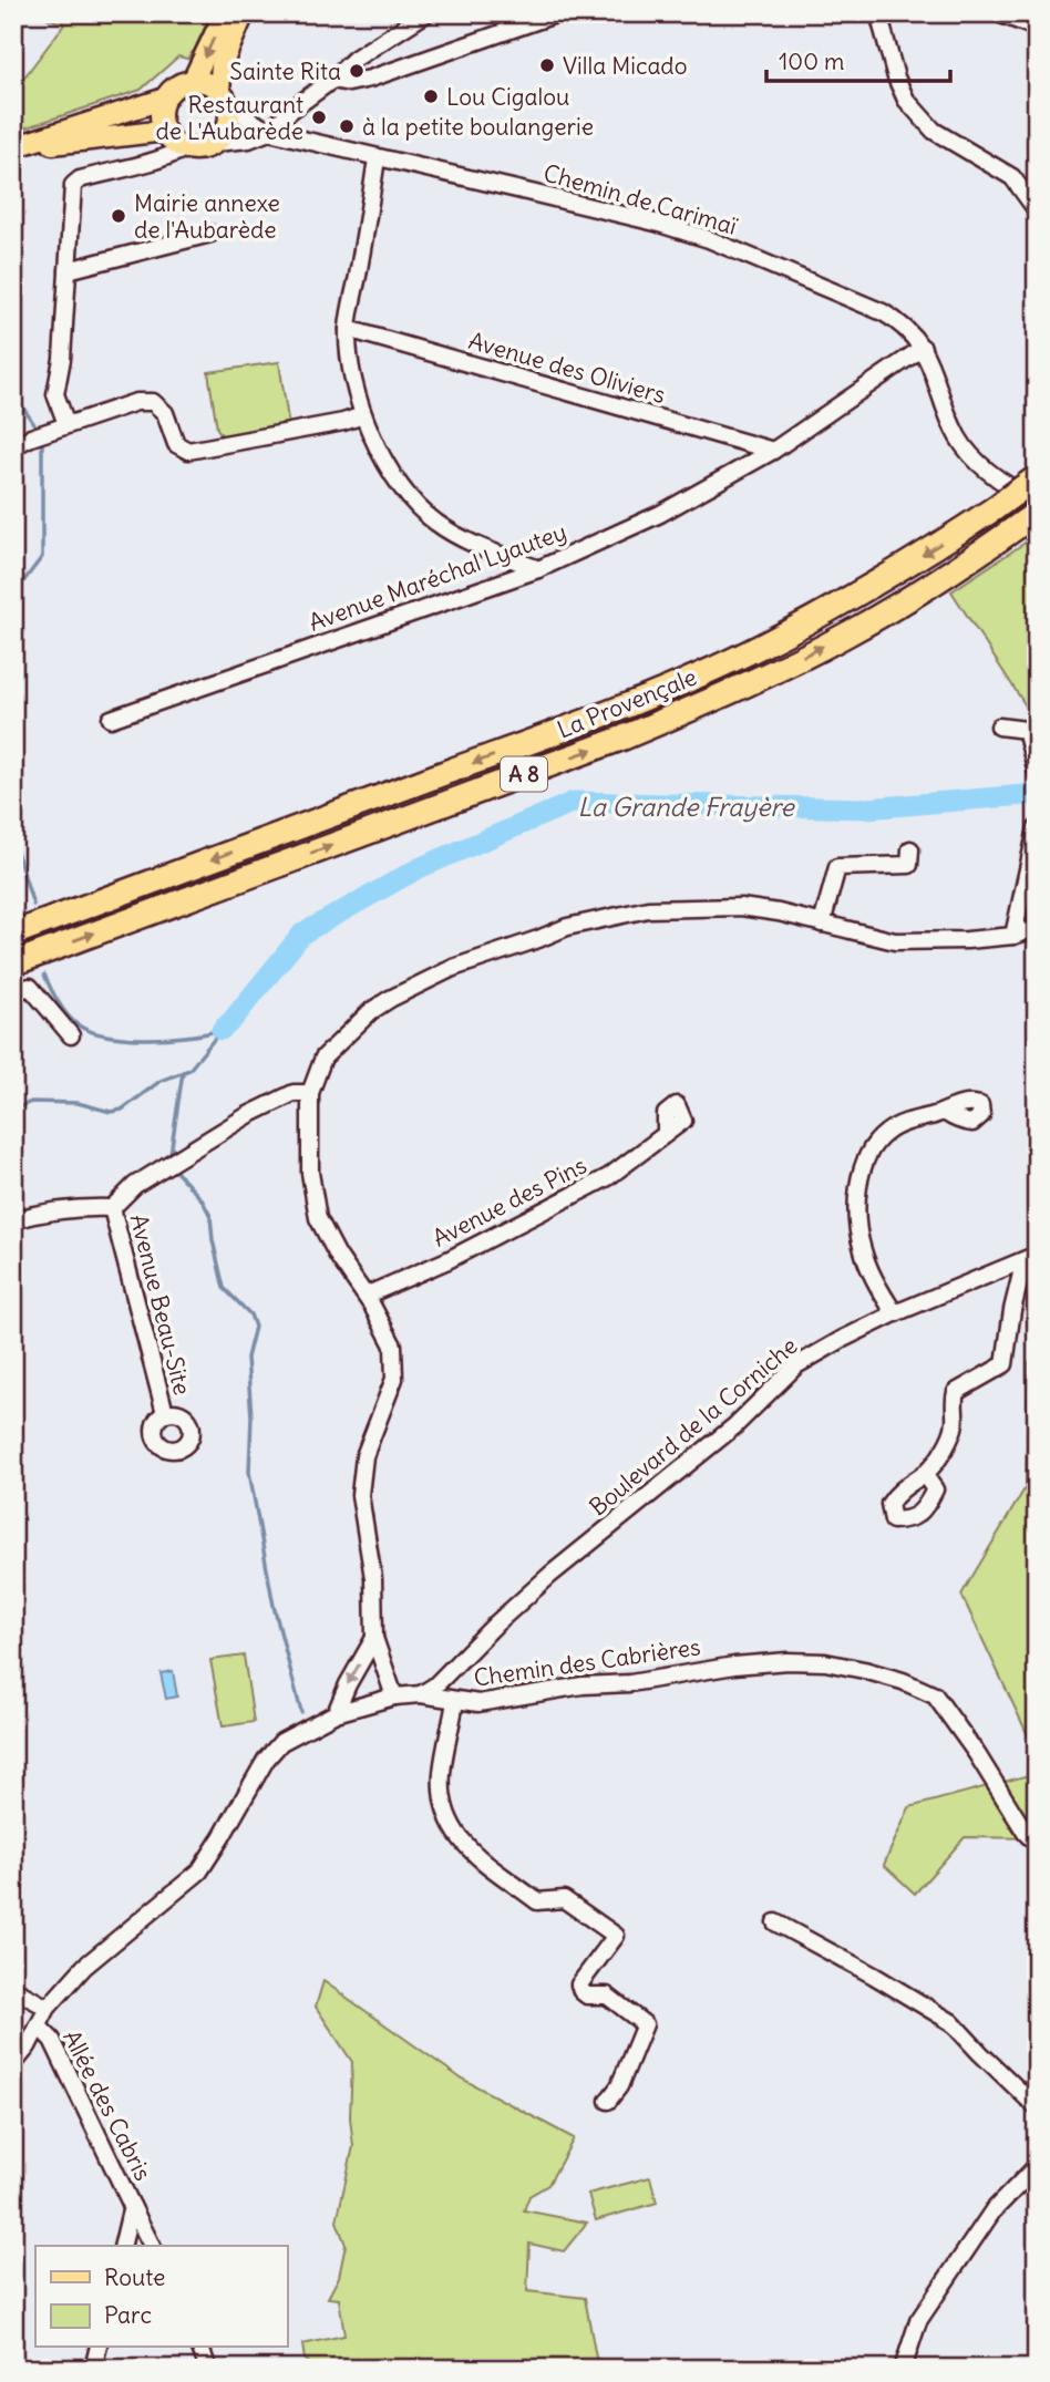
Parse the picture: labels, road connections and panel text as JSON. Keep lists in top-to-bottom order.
{
  "streets": {
    "highway": ["La Provençale", "A 8"],
    "street": [
      "Chemin de Carimaï",
      "Avenue des Oliviers",
      "Avenue Maréchal Lyautey",
      "Avenue des Pins",
      "Avenue Beau-Site",
      "Boulevard de la Corniche",
      "Chemin des Cabrières",
      "Allée des Cabris"
    ]
  },
  "crossings": [
    ["Chemin de Carimaï", "Avenue Maréchal Lyautey"],
    ["Avenue des Oliviers", "Avenue Maréchal Lyautey"],
    ["Boulevard de la Corniche", "Chemin des Cabrières"],
    ["Chemin des Cabrières", "Allée des Cabris"]
  ],
  "water": ["La Grande Frayère"],
  "places": [
    "Villa Micado",
    "Sainte Rita",
    "Lou Cigalou",
    "Restaurant de L'Aubarède",
    "à la petite boulangerie",
    "Mairie annexe de l'Aubarède"
  ],
  "legend": ["Route", "Parc"],
  "scale_bar": "100 m"
}
